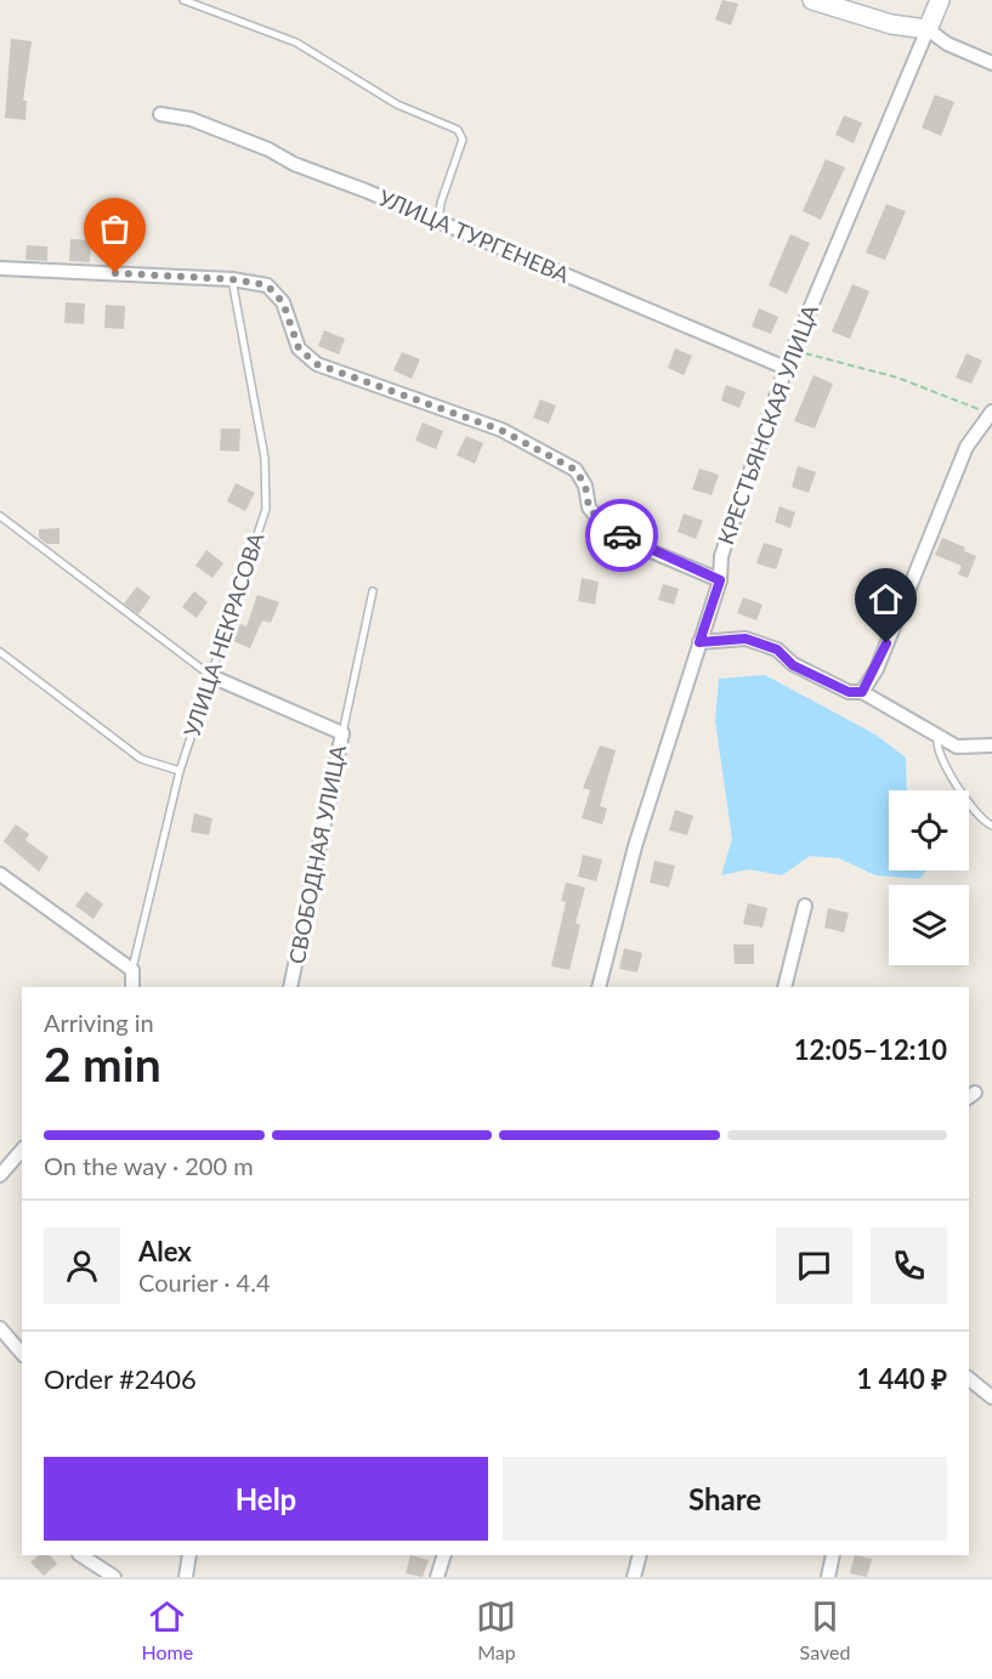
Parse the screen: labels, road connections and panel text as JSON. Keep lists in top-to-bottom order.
{
  "streets": {
    "street": [
      "УЛИЦА ТУРГЕНЕВА",
      "КРЕСТЬЯНСКАЯ УЛИЦА",
      "УЛИЦА НЕКРАСОВА",
      "СВОБОДНАЯ УЛИЦА"
    ]
  },
  "crossings": [
    ["УЛИЦА ТУРГЕНЕВА", "КРЕСТЬЯНСКАЯ УЛИЦА"],
    ["УЛИЦА НЕКРАСОВА", "СВОБОДНАЯ УЛИЦА"]
  ],
  "page": {
    "heading": ["2 min", "Arriving in", "12:05–12:10"],
    "panel": [
      "Alex",
      "Courier · 4.4",
      "Order #2406",
      "1 440 ₽"
    ],
    "bar": "On the way · 200 m",
    "buttons": ["Help", "Share"],
    "tabs": ["Home", "Map", "Saved"]
  }
}
